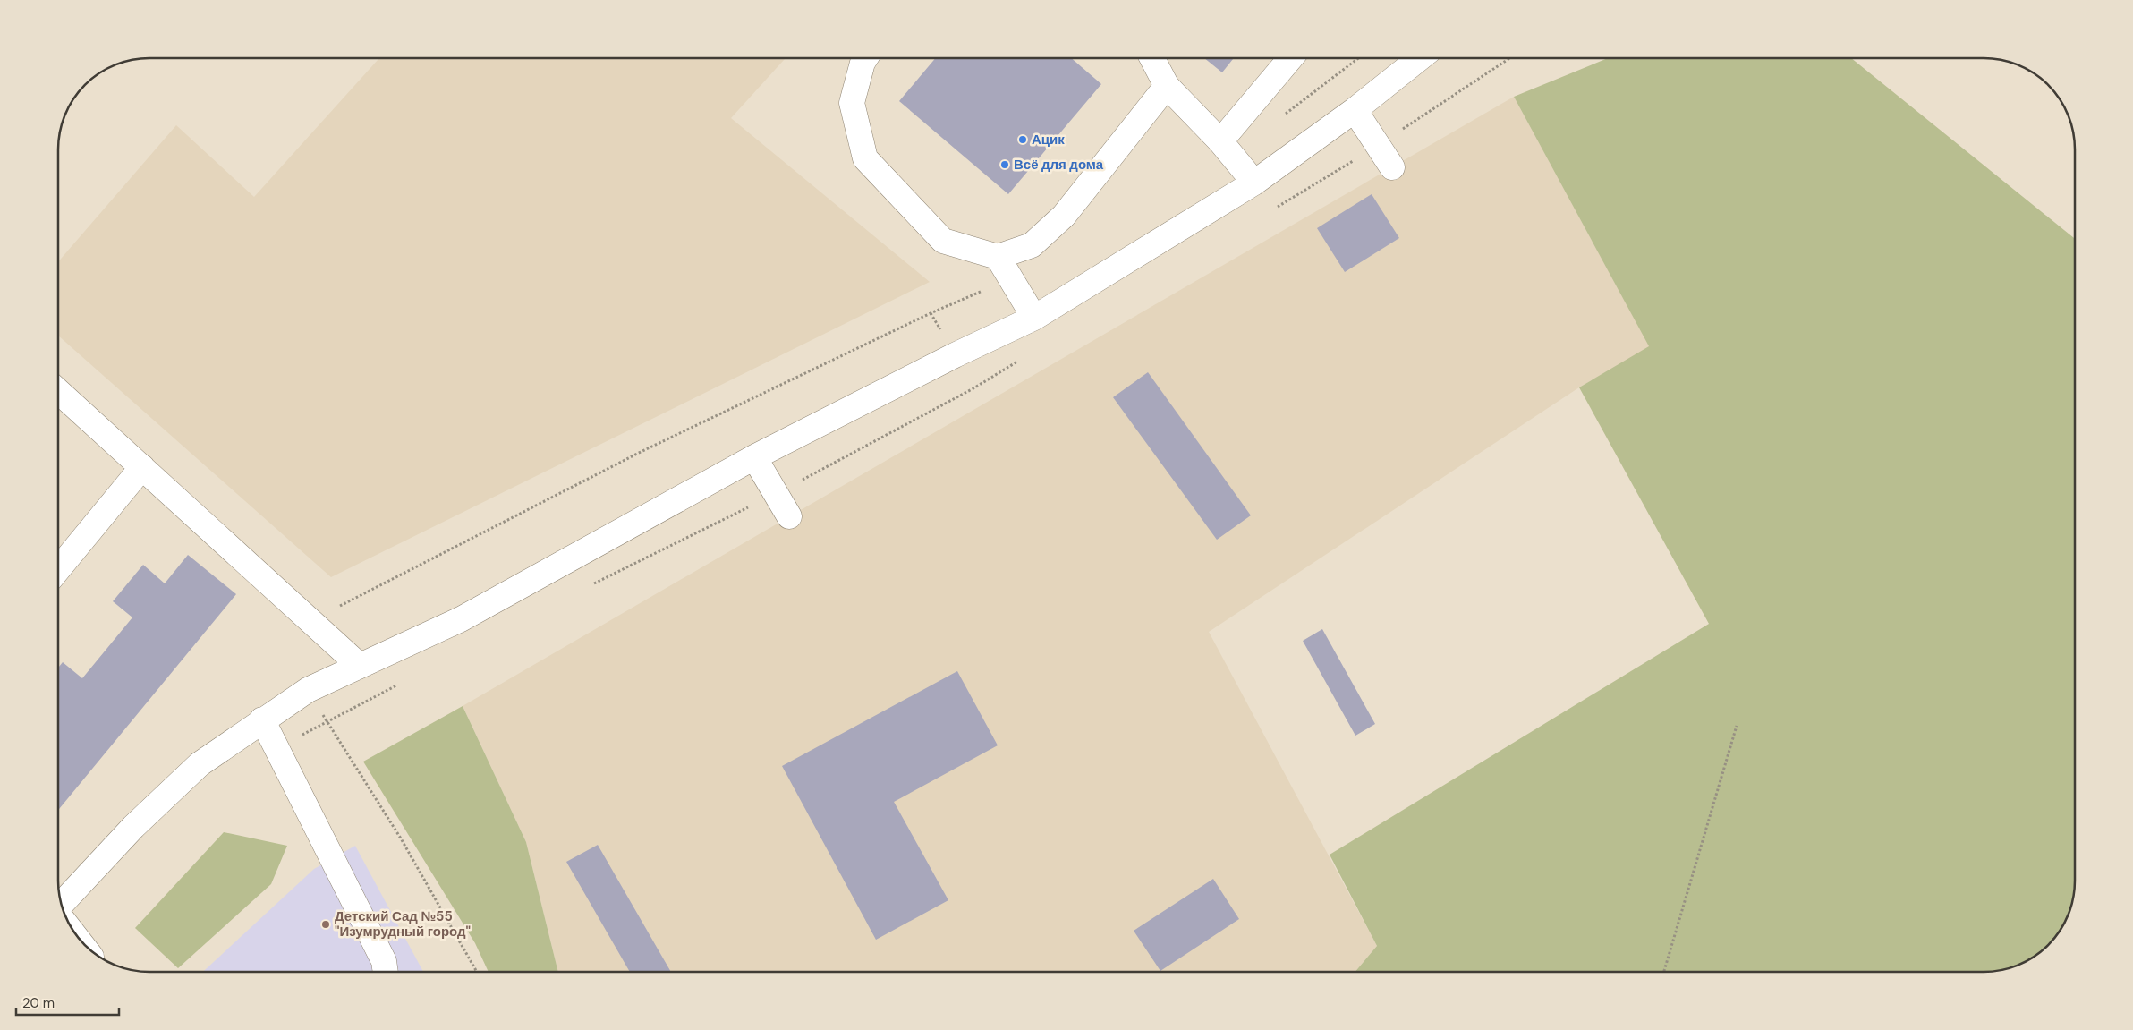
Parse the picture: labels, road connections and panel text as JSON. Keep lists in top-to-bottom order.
{
  "places": ["Ацик", "Всё для дома", "Детский Сад №55 \"Изумрудный город\""],
  "scale_bar": "20 m"
}
